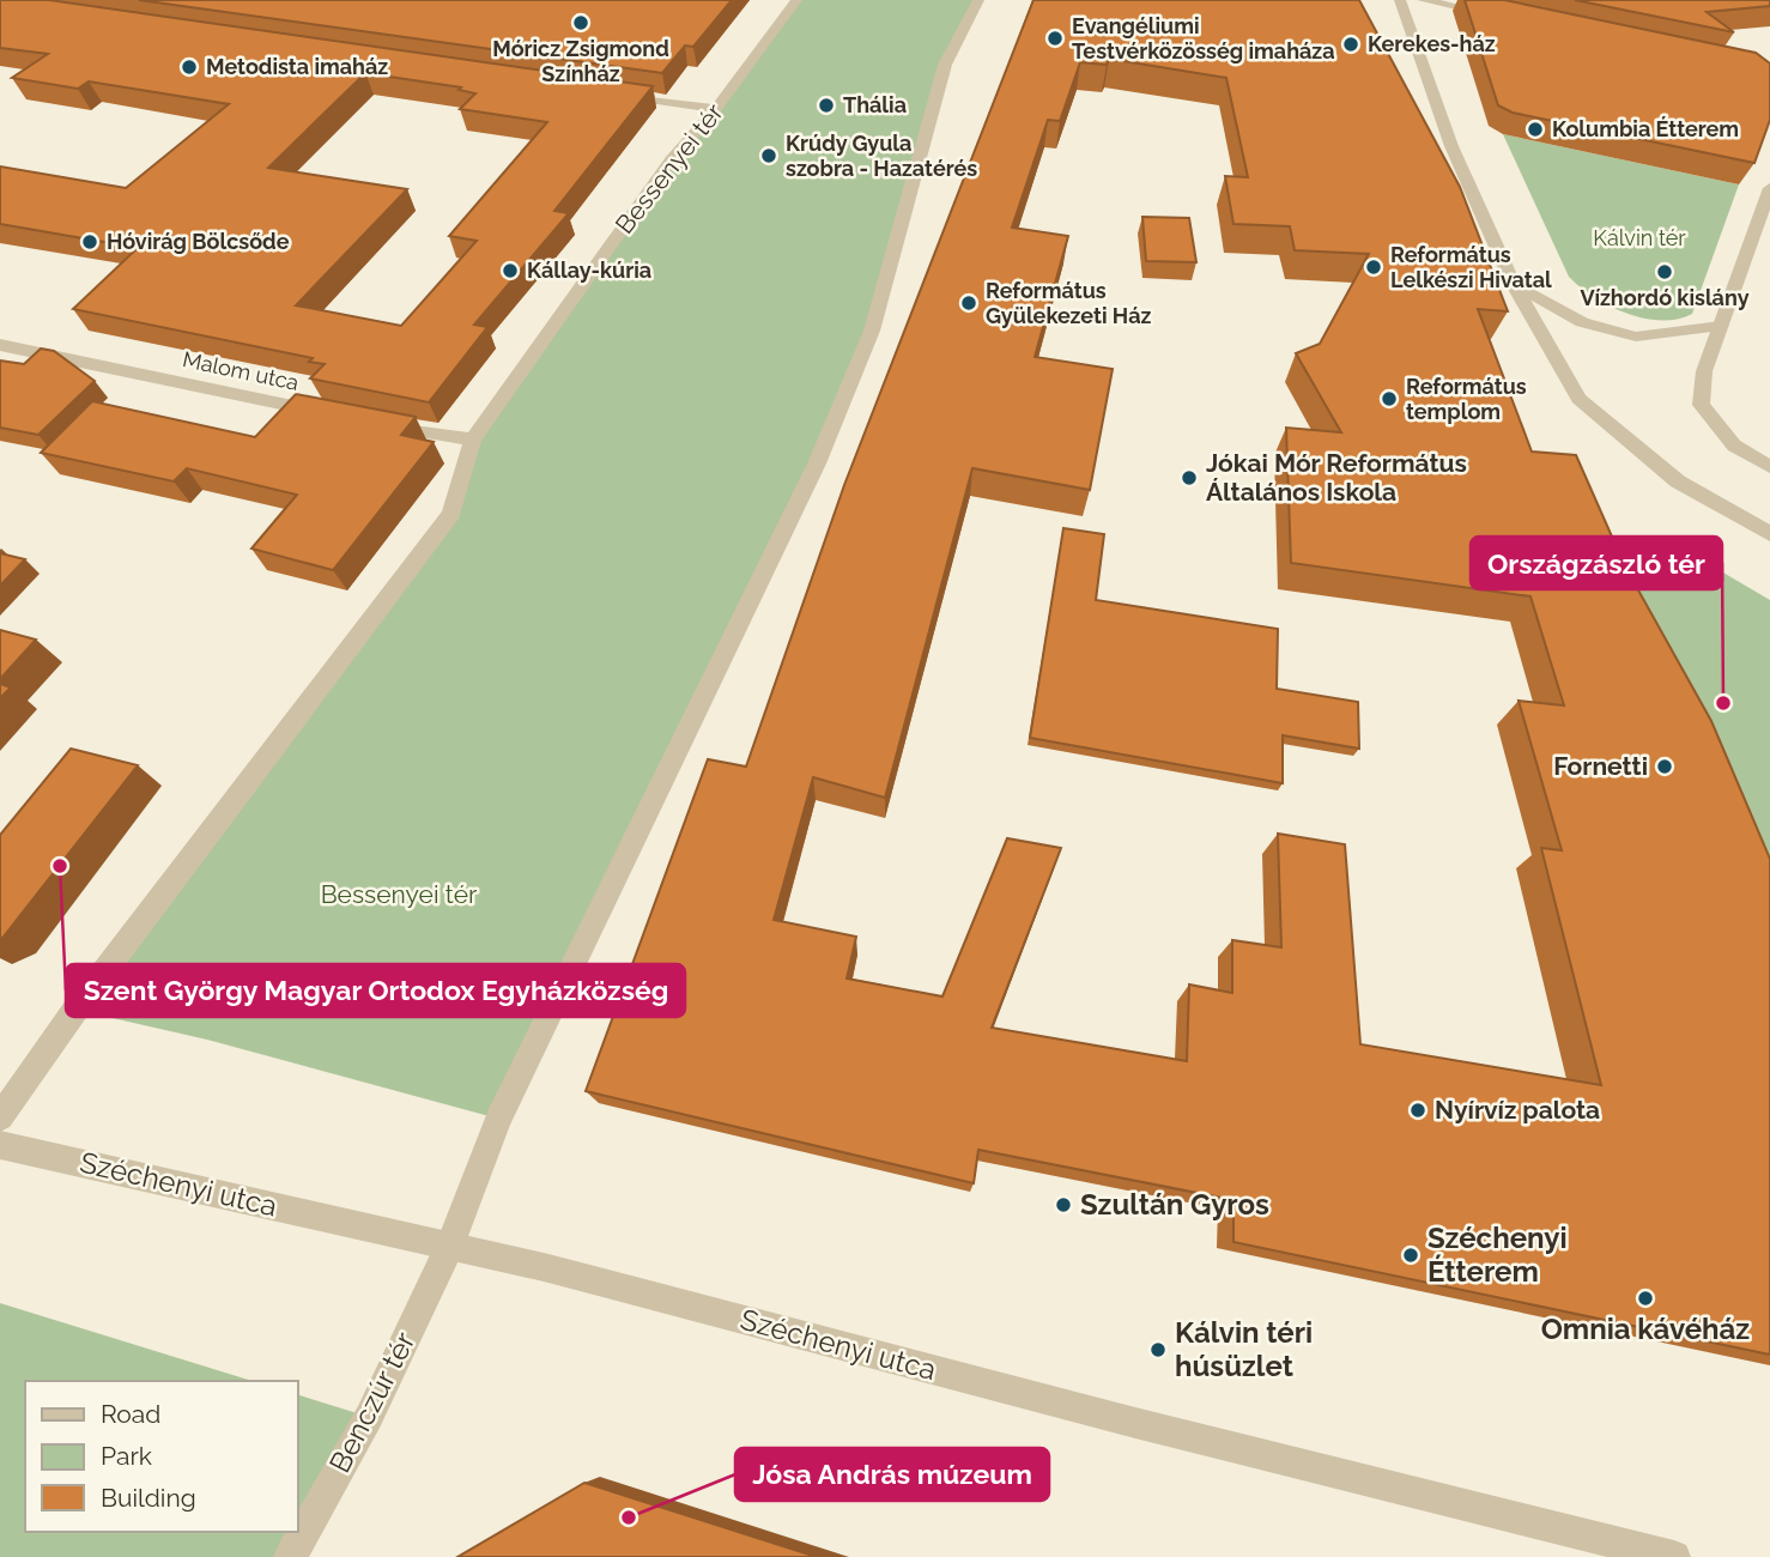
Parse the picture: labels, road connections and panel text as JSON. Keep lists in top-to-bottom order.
{
  "streets": {
    "street": [
      "Bessenyei tér",
      "Malom utca",
      "Széchenyi utca",
      "Benczúr tér"
    ]
  },
  "crossings": [
    ["Széchenyi utca", "Benczúr tér"]
  ],
  "parks": ["Kálvin tér", "Bessenyei tér"],
  "places": [
    "Móricz Zsigmond Színház",
    "Evangéliumi Testvérközösség imaháza",
    "Kerekes-ház",
    "Metodista imaház",
    "Thália",
    "Kolumbia Étterem",
    "Krúdy Gyula szobra - Hazatérés",
    "Hóvirág Bölcsőde",
    "Református Lelkészi Hivatal",
    "Kállay-kúria",
    "Vízhordó kislány",
    "Református Gyülekezeti Ház",
    "Református templom",
    "Jókai Mór Református Általános Iskola",
    "Országzászló tér",
    "Fornetti",
    "Szent György Magyar Ortodox Egyházközség",
    "Nyírvíz palota",
    "Szultán Gyros",
    "Széchenyi Étterem",
    "Omnia kávéház",
    "Kálvin téri húsüzlet",
    "Jósa András múzeum"
  ],
  "legend": ["Road", "Park", "Building"]
}
